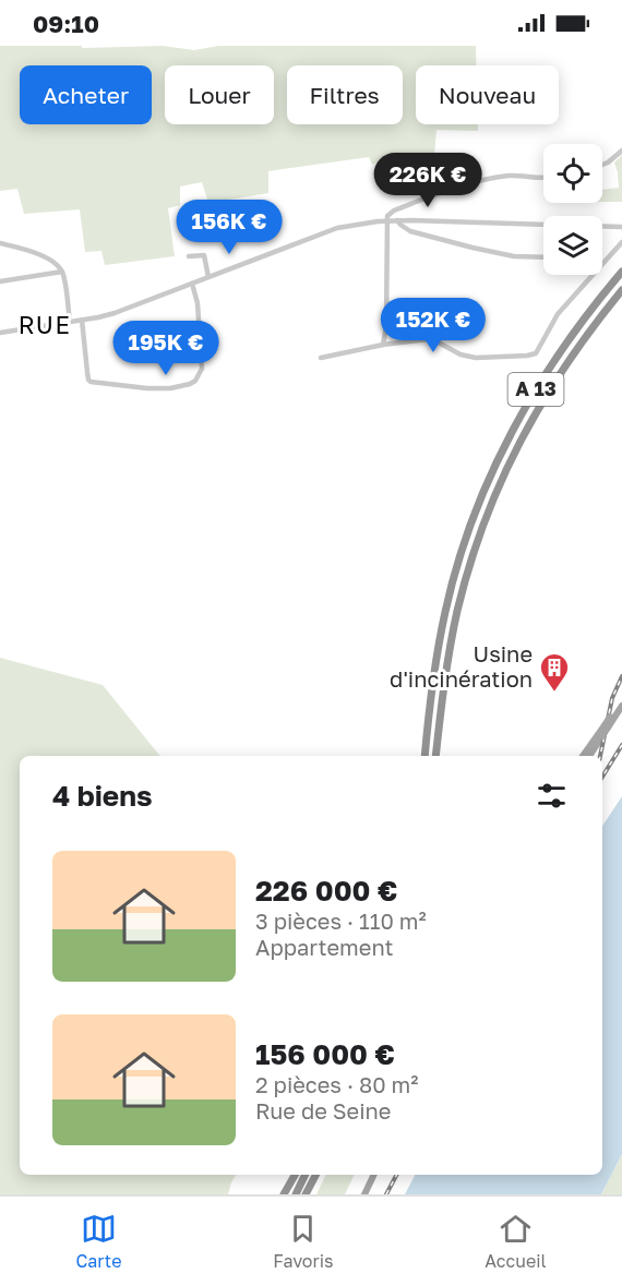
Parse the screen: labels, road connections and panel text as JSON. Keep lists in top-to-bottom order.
{
  "streets": {
    "highway": ["A 13"]
  },
  "districts": ["RUE"],
  "places": {
    "building": ["Usine d'incinération"]
  },
  "page": {
    "status": "09:10",
    "chip": [
      "Acheter",
      "Louer",
      "Filtres",
      "Nouveau"
    ],
    "price": [
      "226K €",
      "156K €",
      "152K €",
      "195K €"
    ],
    "heading": "4 biens",
    "list": [
      {
        "name": "226 000 €",
        "note": "3 pièces · 110 m² · Appartement"
      },
      {
        "name": "156 000 €",
        "note": "2 pièces · 80 m² · Rue de Seine"
      }
    ],
    "tabs": ["Carte", "Favoris", "Accueil"]
  }
}
